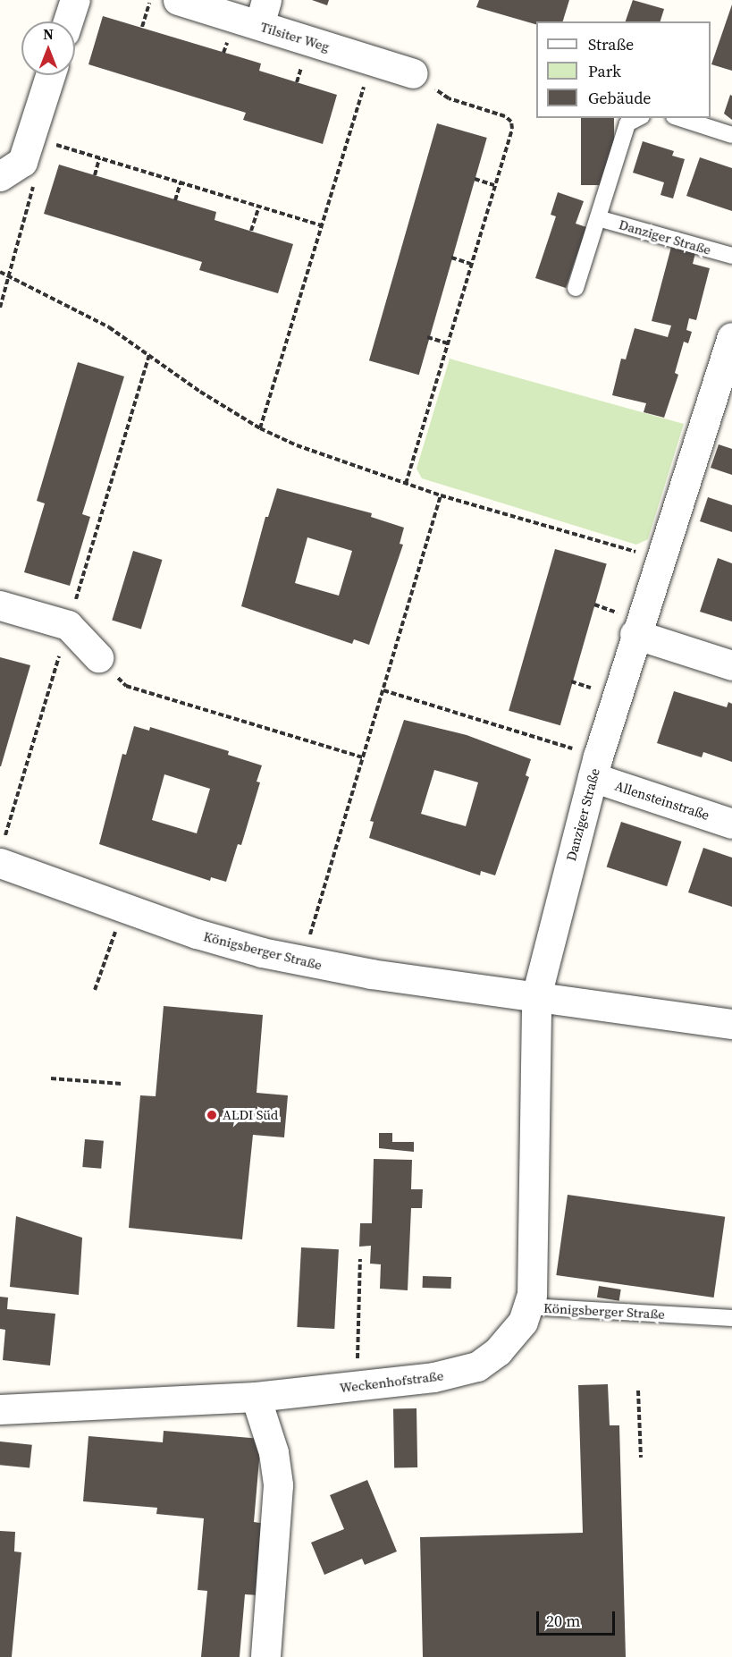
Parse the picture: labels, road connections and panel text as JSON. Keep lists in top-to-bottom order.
{
  "streets": {
    "street": [
      "Tilsiter Weg",
      "Danziger Straße",
      "Allensteinstraße",
      "Königsberger Straße",
      "Weckenhofstraße"
    ]
  },
  "crossings": [
    ["Danziger Straße", "Allensteinstraße"],
    ["Danziger Straße", "Königsberger Straße"],
    ["Königsberger Straße", "Weckenhofstraße"]
  ],
  "places": ["ALDI Süd"],
  "legend": ["Straße", "Park", "Gebäude"],
  "scale_bar": "20 m",
  "north": "top"
}
